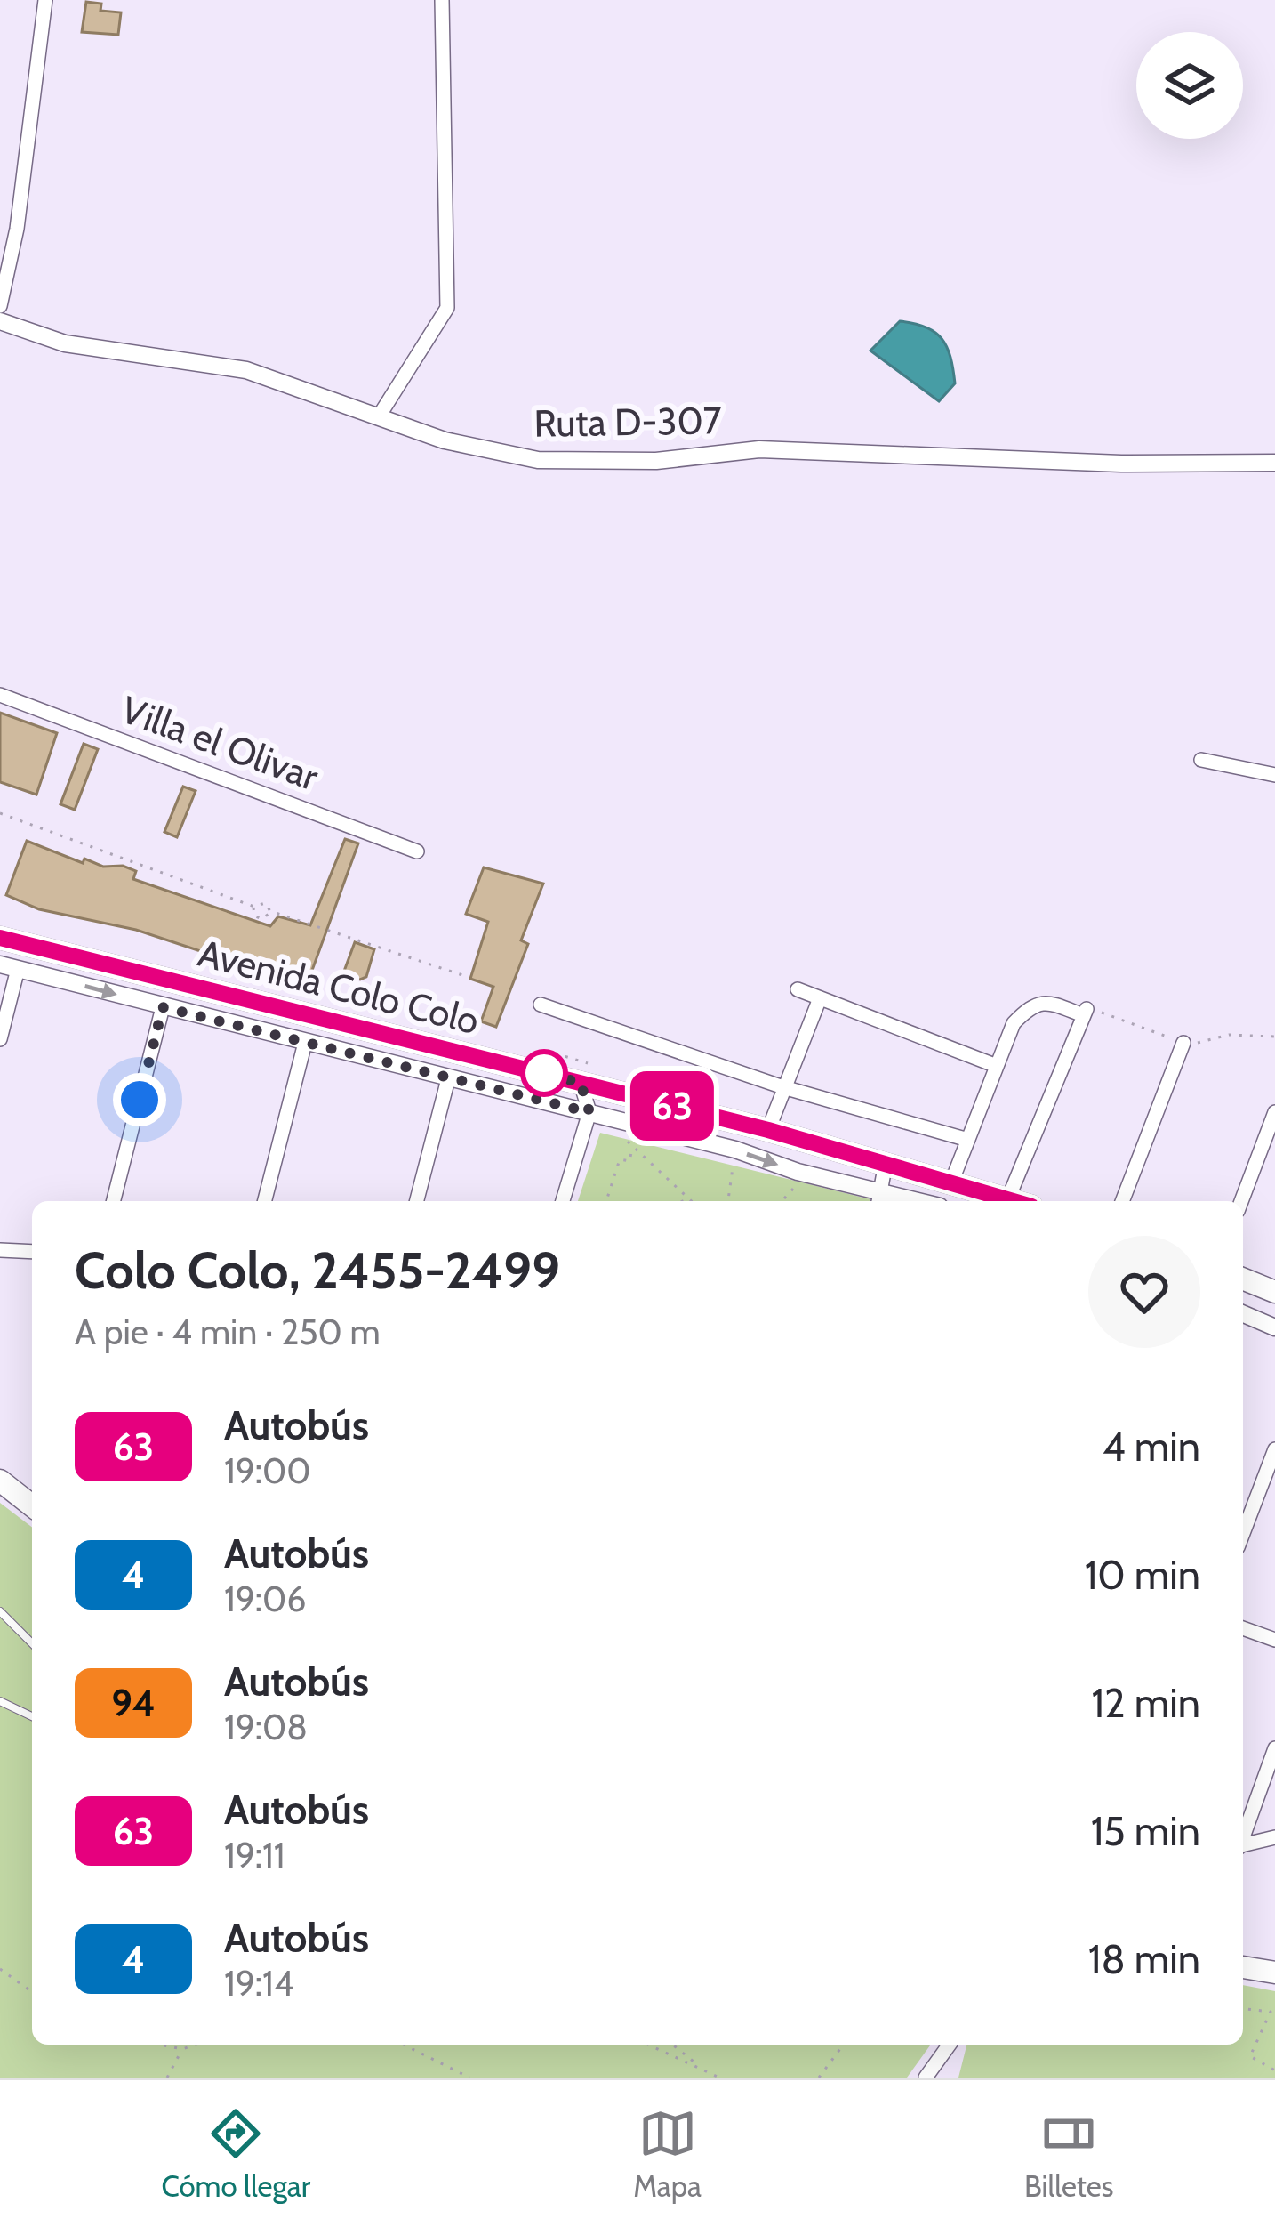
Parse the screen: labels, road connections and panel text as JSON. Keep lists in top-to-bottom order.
{
  "streets": {
    "main road": ["Avenida Colo Colo"],
    "street": ["Ruta D-307", "Villa el Olivar"]
  },
  "lines": ["bus line 63"],
  "page": {
    "on_map": "63",
    "heading": ["Colo Colo, 2455-2499", "A pie · 4 min · 250 m"],
    "list": [
      {
        "mark": "63",
        "name": "Autobús",
        "note": "19:00",
        "value": "4 min"
      },
      {
        "mark": "4",
        "name": "Autobús",
        "note": "19:06",
        "value": "10 min"
      },
      {
        "mark": "94",
        "name": "Autobús",
        "note": "19:08",
        "value": "12 min"
      },
      {
        "mark": "63",
        "name": "Autobús",
        "note": "19:11",
        "value": "15 min"
      },
      {
        "mark": "4",
        "name": "Autobús",
        "note": "19:14",
        "value": "18 min"
      }
    ],
    "tabs": ["Cómo llegar", "Mapa", "Billetes"]
  }
}
